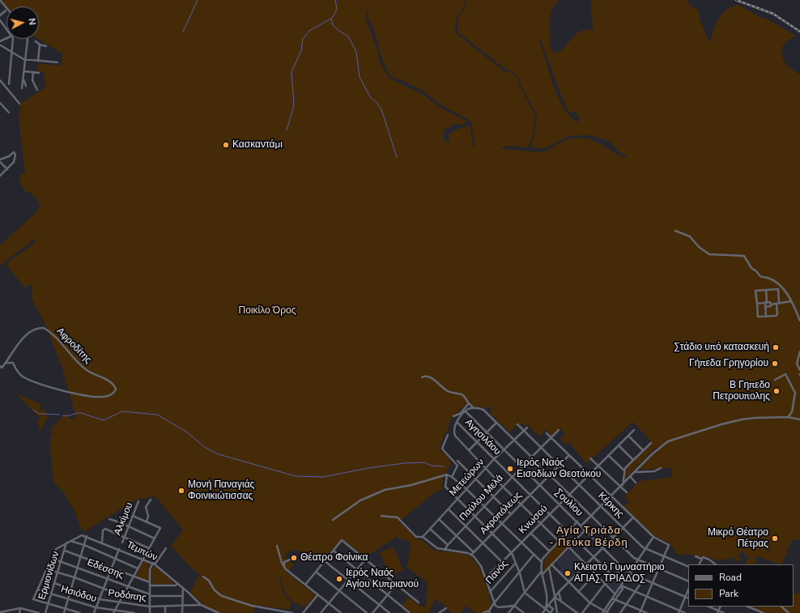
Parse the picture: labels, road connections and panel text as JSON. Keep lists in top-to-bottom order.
{
  "streets": {
    "street": [
      "Αφροδίτης",
      "Αγησιλάου",
      "Μετεώρων",
      "Παύλου Μελά",
      "Σουλίου",
      "Κέρκης",
      "Ακροπόλεως",
      "Αλκίμου",
      "Κνωσού",
      "Τεμπών",
      "Εδέσσης",
      "Πανός",
      "Ερμιονίδων",
      "Ησιόδου",
      "Ροδόπης"
    ]
  },
  "crossings": [
    ["Αγησιλάου", "Μετεώρων"],
    ["Αγησιλάου", "Παύλου Μελά"],
    ["Αγησιλάου", "Ακροπόλεως"],
    ["Αγησιλάου", "Κνωσού"],
    ["Μετεώρων", "Σουλίου"],
    ["Μετεώρων", "Κέρκης"],
    ["Παύλου Μελά", "Σουλίου"],
    ["Παύλου Μελά", "Κέρκης"],
    ["Σουλίου", "Ακροπόλεως"],
    ["Σουλίου", "Κνωσού"],
    ["Κέρκης", "Ακροπόλεως"],
    ["Κέρκης", "Κνωσού"],
    ["Αλκίμου", "Τεμπών"],
    ["Αλκίμου", "Εδέσσης"],
    ["Αλκίμου", "Ησιόδου"],
    ["Αλκίμου", "Ροδόπης"],
    ["Τεμπών", "Ροδόπης"],
    ["Εδέσσης", "Ερμιονίδων"],
    ["Ερμιονίδων", "Ησιόδου"],
    ["Ερμιονίδων", "Ροδόπης"]
  ],
  "districts": ["Αγία Τριάδα - Πεύκα Βέρδη"],
  "parks": ["Ποικίλο Όρος"],
  "places": [
    "Κασκαντάμι",
    "Στάδιο υπό κατασκευή",
    "Γήπεδα Γρηγορίου",
    "Β Γηπεδο Πετρουπολης",
    "Ιερός Ναός Εισοδίων Θεοτόκου",
    "Μονή Παναγιάς Φοινικιώτισσας",
    "Μικρό Θέατρο Πέτρας",
    "Θέατρο Φοίνικα",
    "Κλειστό Γυμναστήριο ΑΓΙΑΣ ΤΡΙΑΔΟΣ",
    "Ιερός Ναός Αγίου Κυπριανού"
  ],
  "legend": ["Road", "Park"],
  "north": "right"
}
